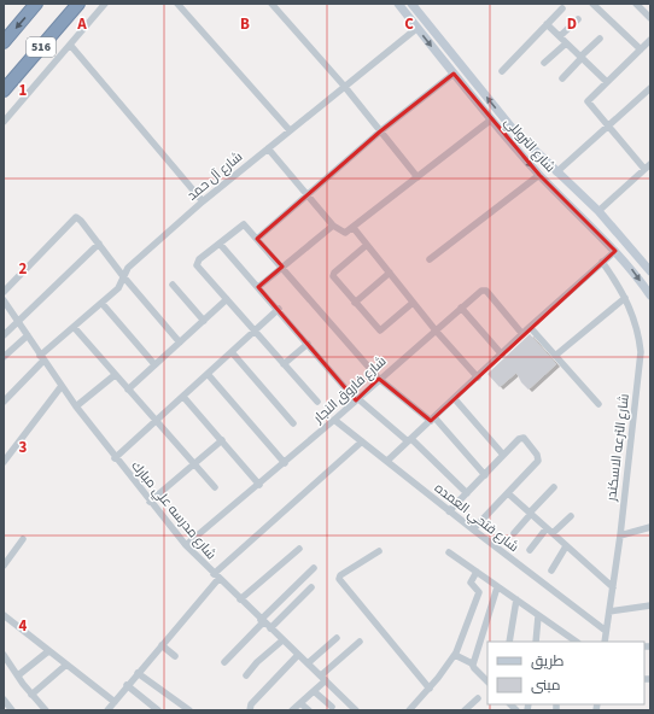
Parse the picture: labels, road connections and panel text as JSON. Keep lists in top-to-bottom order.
{
  "streets": {
    "highway": ["516"],
    "street": [
      "شارع التروللي",
      "شارع آل حمد",
      "شارع فاروق النجار",
      "شارع الترعه الاسكندر",
      "شارع مدرسه علي مبارك",
      "شارع فتحي العمده"
    ]
  },
  "crossings": [
    ["شارع التروللي", "شارع آل حمد"],
    ["شارع آل حمد", "شارع مدرسه علي مبارك"],
    ["شارع فاروق النجار", "شارع مدرسه علي مبارك"],
    ["شارع فاروق النجار", "شارع فتحي العمده"],
    ["شارع الترعه الاسكندر", "شارع فتحي العمده"]
  ],
  "legend": ["طريق", "مبنى"],
  "grid": {
    "columns": [
      "A",
      "B",
      "C",
      "D"
    ],
    "rows": [
      "1",
      "2",
      "3",
      "4"
    ]
  }
}
